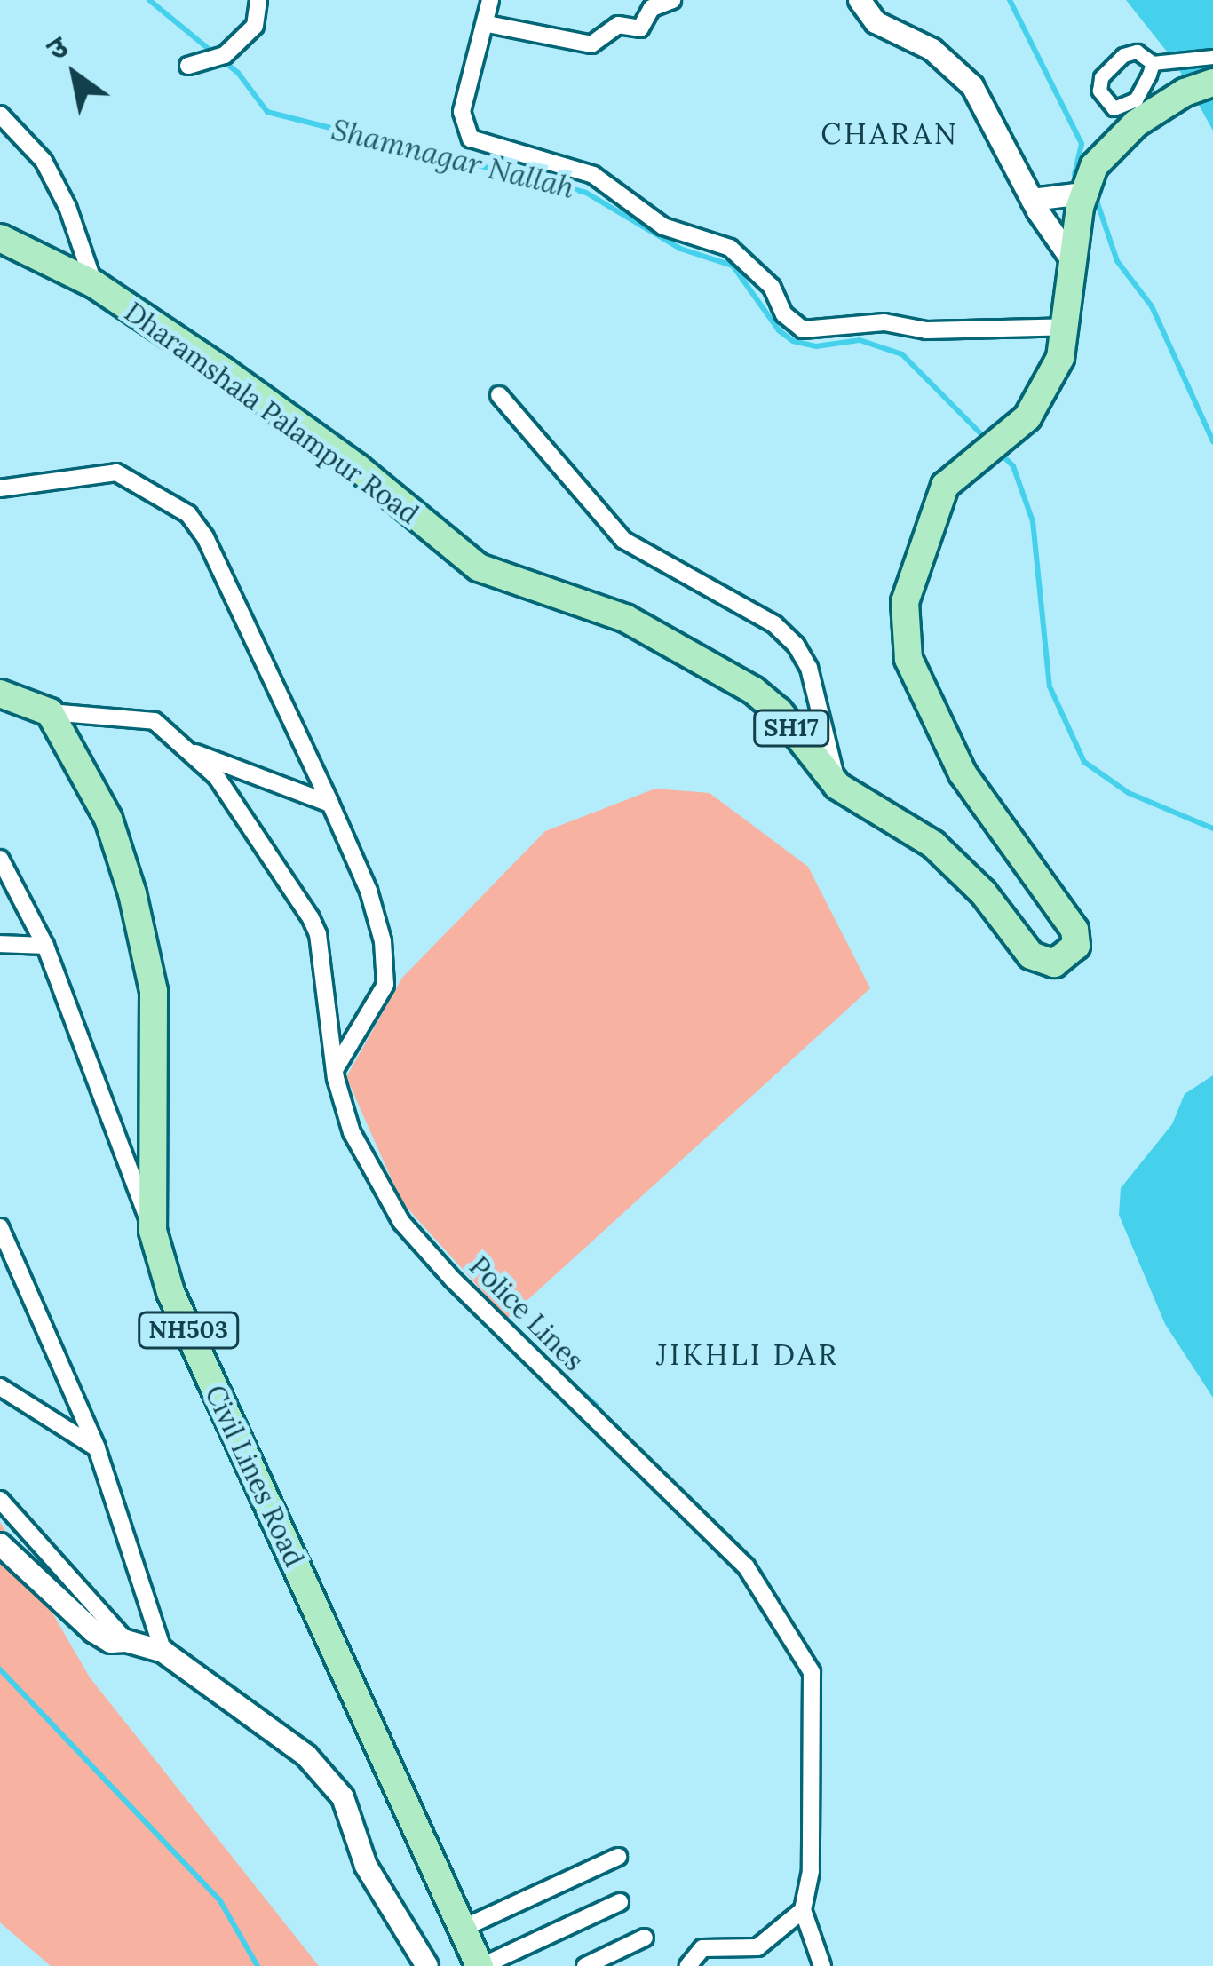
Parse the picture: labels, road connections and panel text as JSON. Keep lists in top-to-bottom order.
{
  "streets": {
    "main road": [
      "Dharamshala Palampur Road",
      "SH17",
      "NH503",
      "Civil Lines Road"
    ],
    "street": ["Police Lines"]
  },
  "crossings": [
    ["Police Lines", "Civil Lines Road"]
  ],
  "districts": ["CHARAN", "JIKHLI DAR"],
  "water": ["Shamnagar Nallah"],
  "north": "top left"
}
